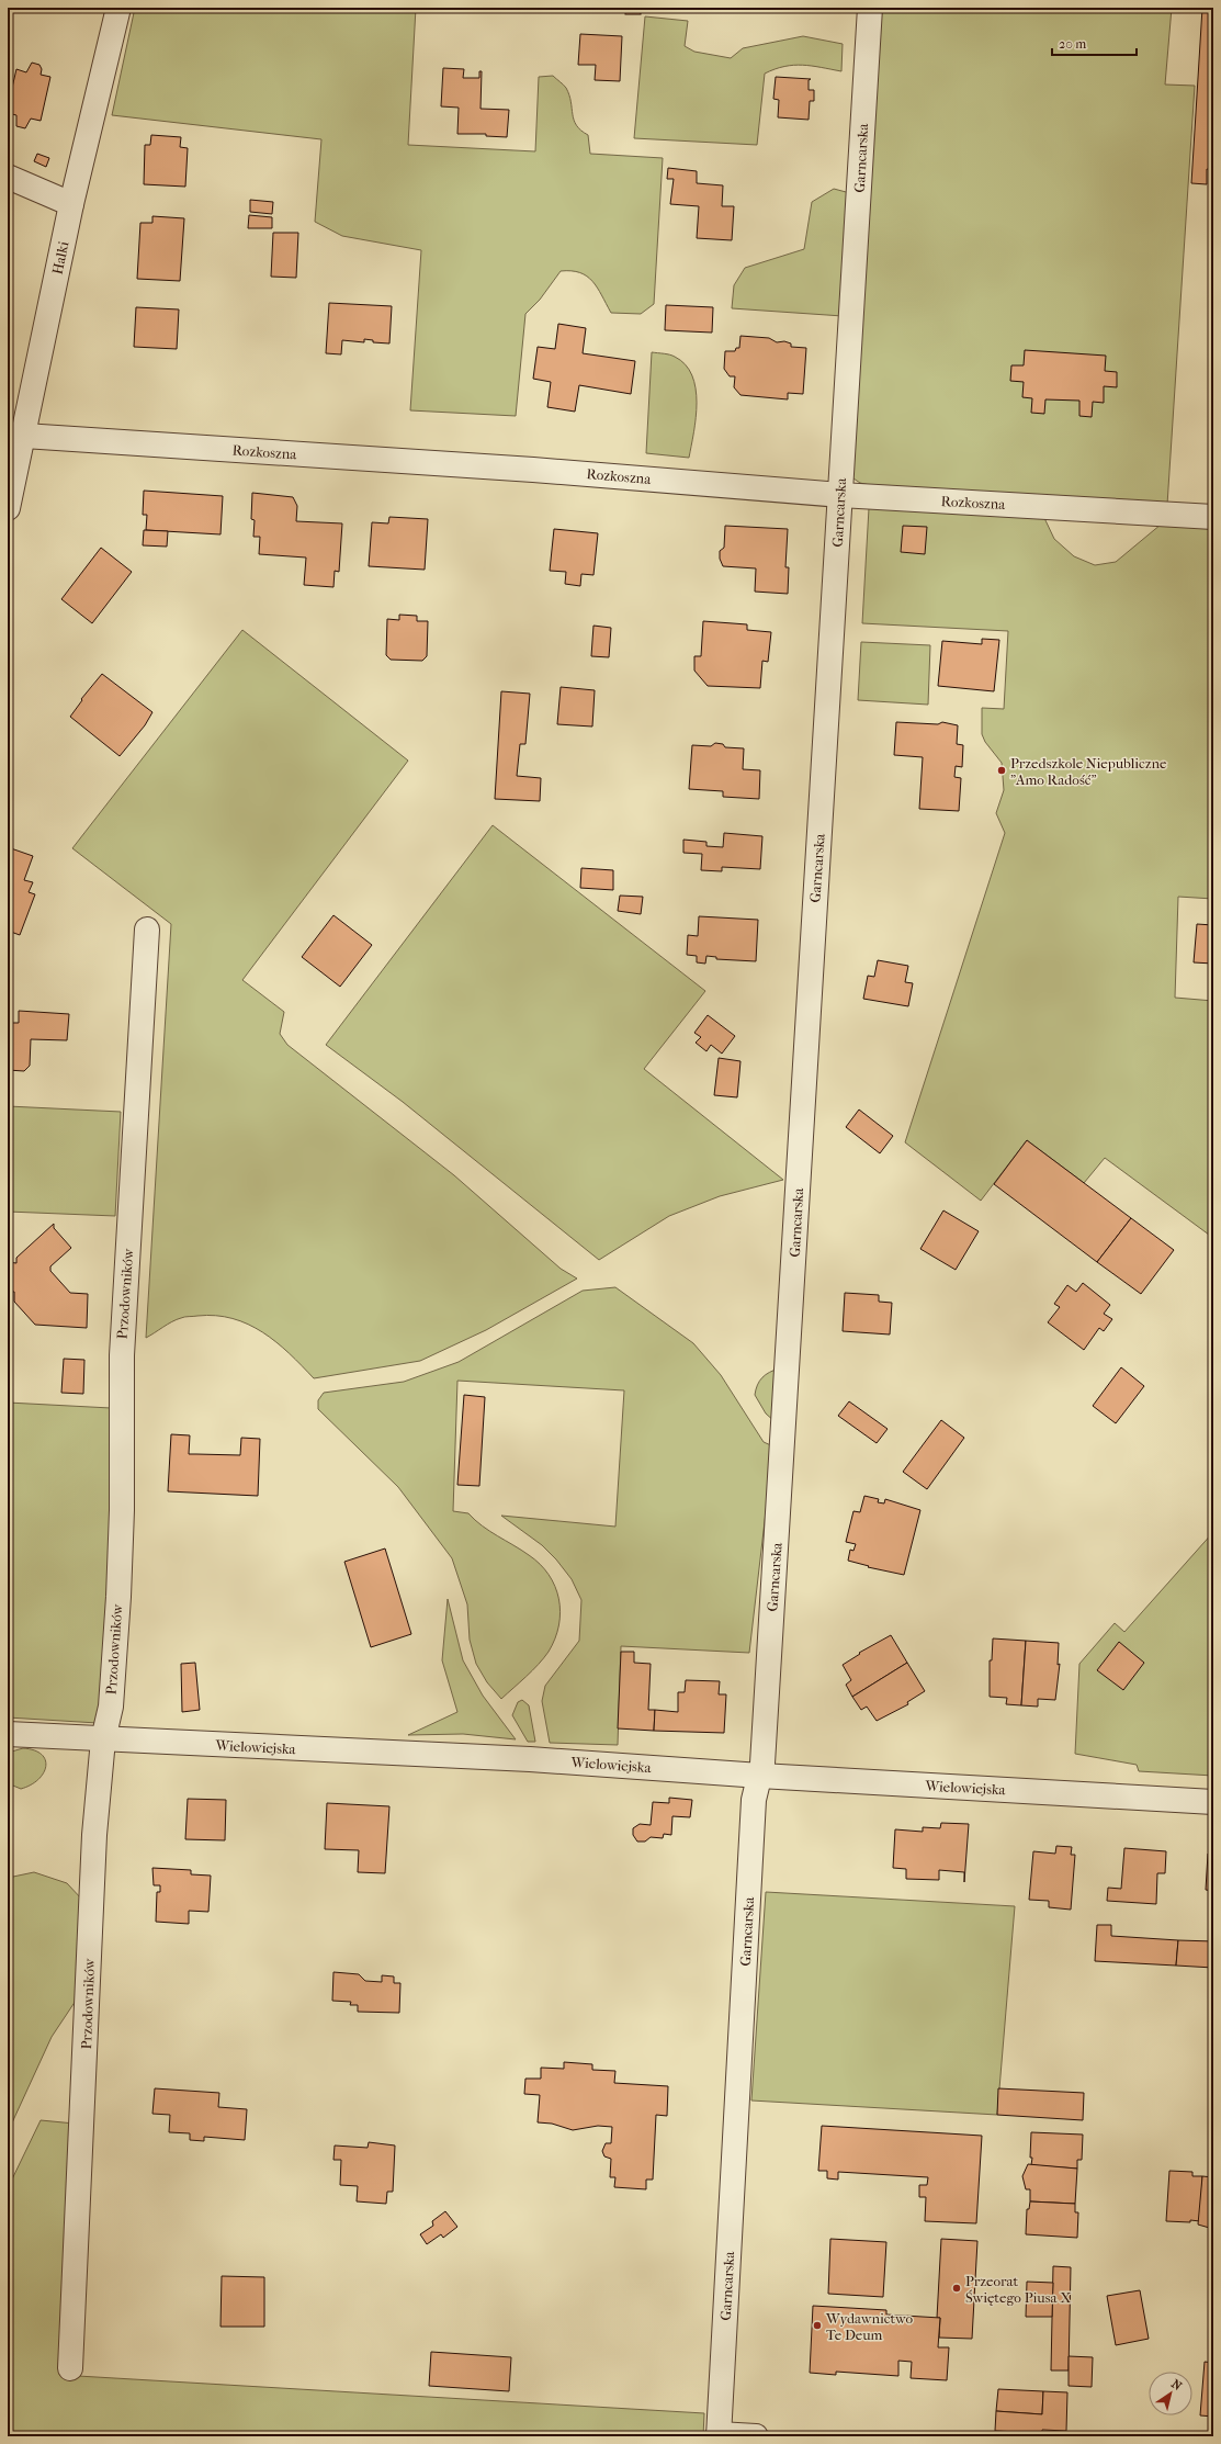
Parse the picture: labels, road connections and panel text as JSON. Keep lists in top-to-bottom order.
{
  "streets": {
    "street": [
      "Garncarska",
      "Halki",
      "Rozkoszna",
      "Przodowników",
      "Wielowiejska"
    ]
  },
  "crossings": [
    ["Garncarska", "Rozkoszna"],
    ["Garncarska", "Wielowiejska"],
    ["Halki", "Rozkoszna"],
    ["Przodowników", "Wielowiejska"]
  ],
  "places": ["Przedszkole Niepubliczne \"Amo Radość\"", "Przeorat Świętego Piusa X", "Wydawnictwo Te Deum"],
  "scale_bar": "20 m",
  "north": "top right"
}
